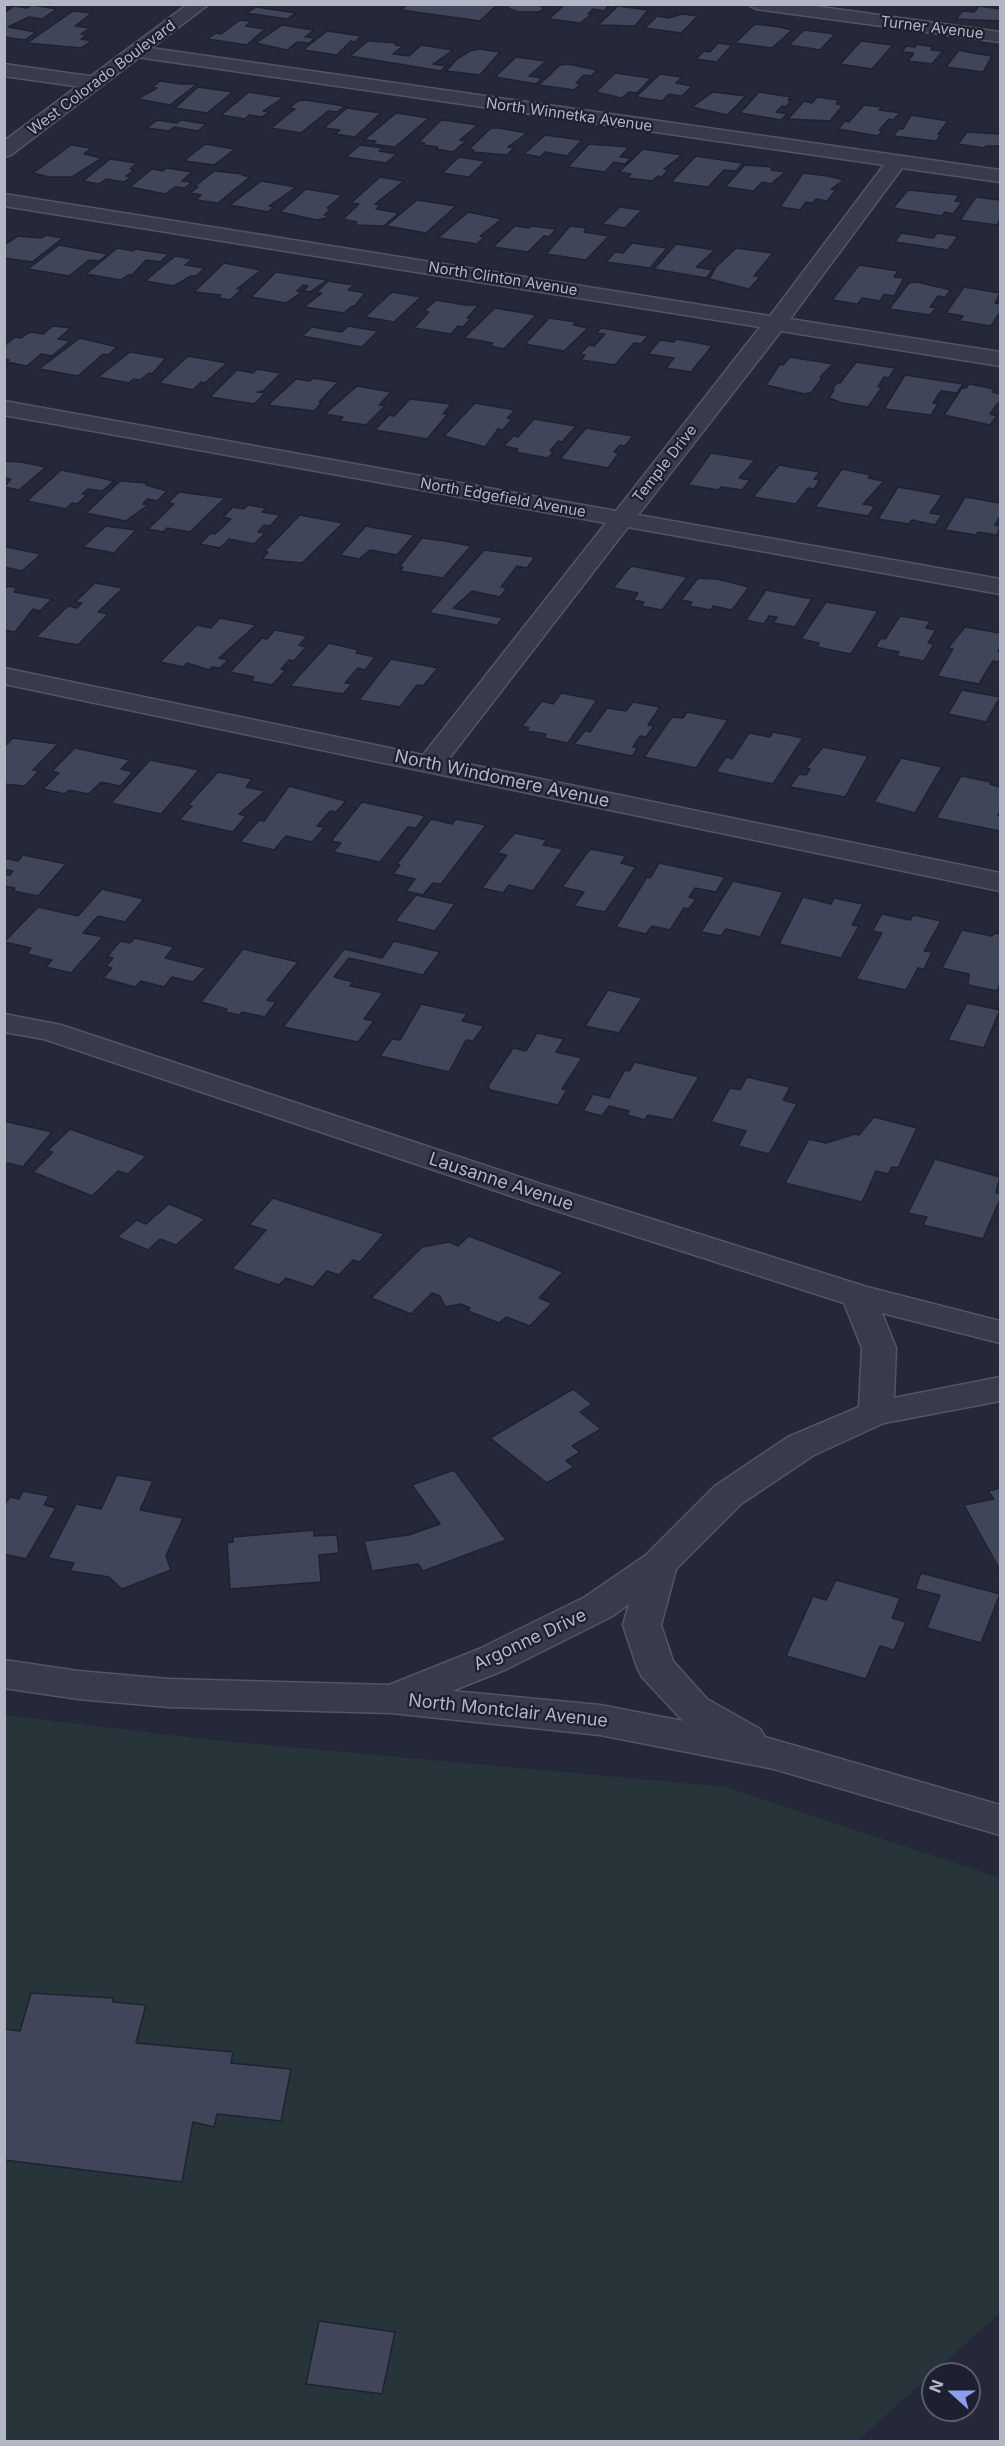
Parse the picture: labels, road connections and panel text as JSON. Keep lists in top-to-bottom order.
{
  "streets": {
    "street": [
      "Turner Avenue",
      "West Colorado Boulevard",
      "North Winnetka Avenue",
      "North Clinton Avenue",
      "Temple Drive",
      "North Edgefield Avenue",
      "North Windomere Avenue",
      "Lausanne Avenue",
      "Argonne Drive",
      "North Montclair Avenue"
    ]
  },
  "crossings": [
    ["West Colorado Boulevard", "North Winnetka Avenue"],
    ["North Winnetka Avenue", "Temple Drive"],
    ["North Clinton Avenue", "Temple Drive"],
    ["Temple Drive", "North Edgefield Avenue"],
    ["Temple Drive", "North Windomere Avenue"],
    ["Argonne Drive", "North Montclair Avenue"]
  ],
  "north": "left"
}
